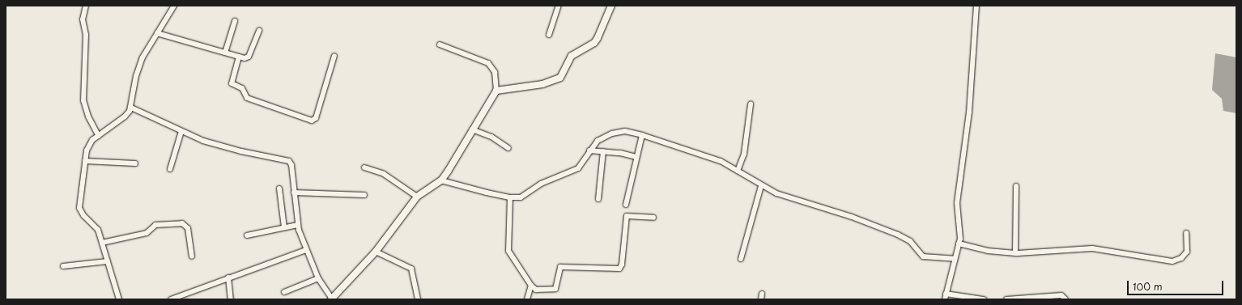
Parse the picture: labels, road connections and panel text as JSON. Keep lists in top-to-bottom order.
{
  "scale_bar": "100 m"
}
